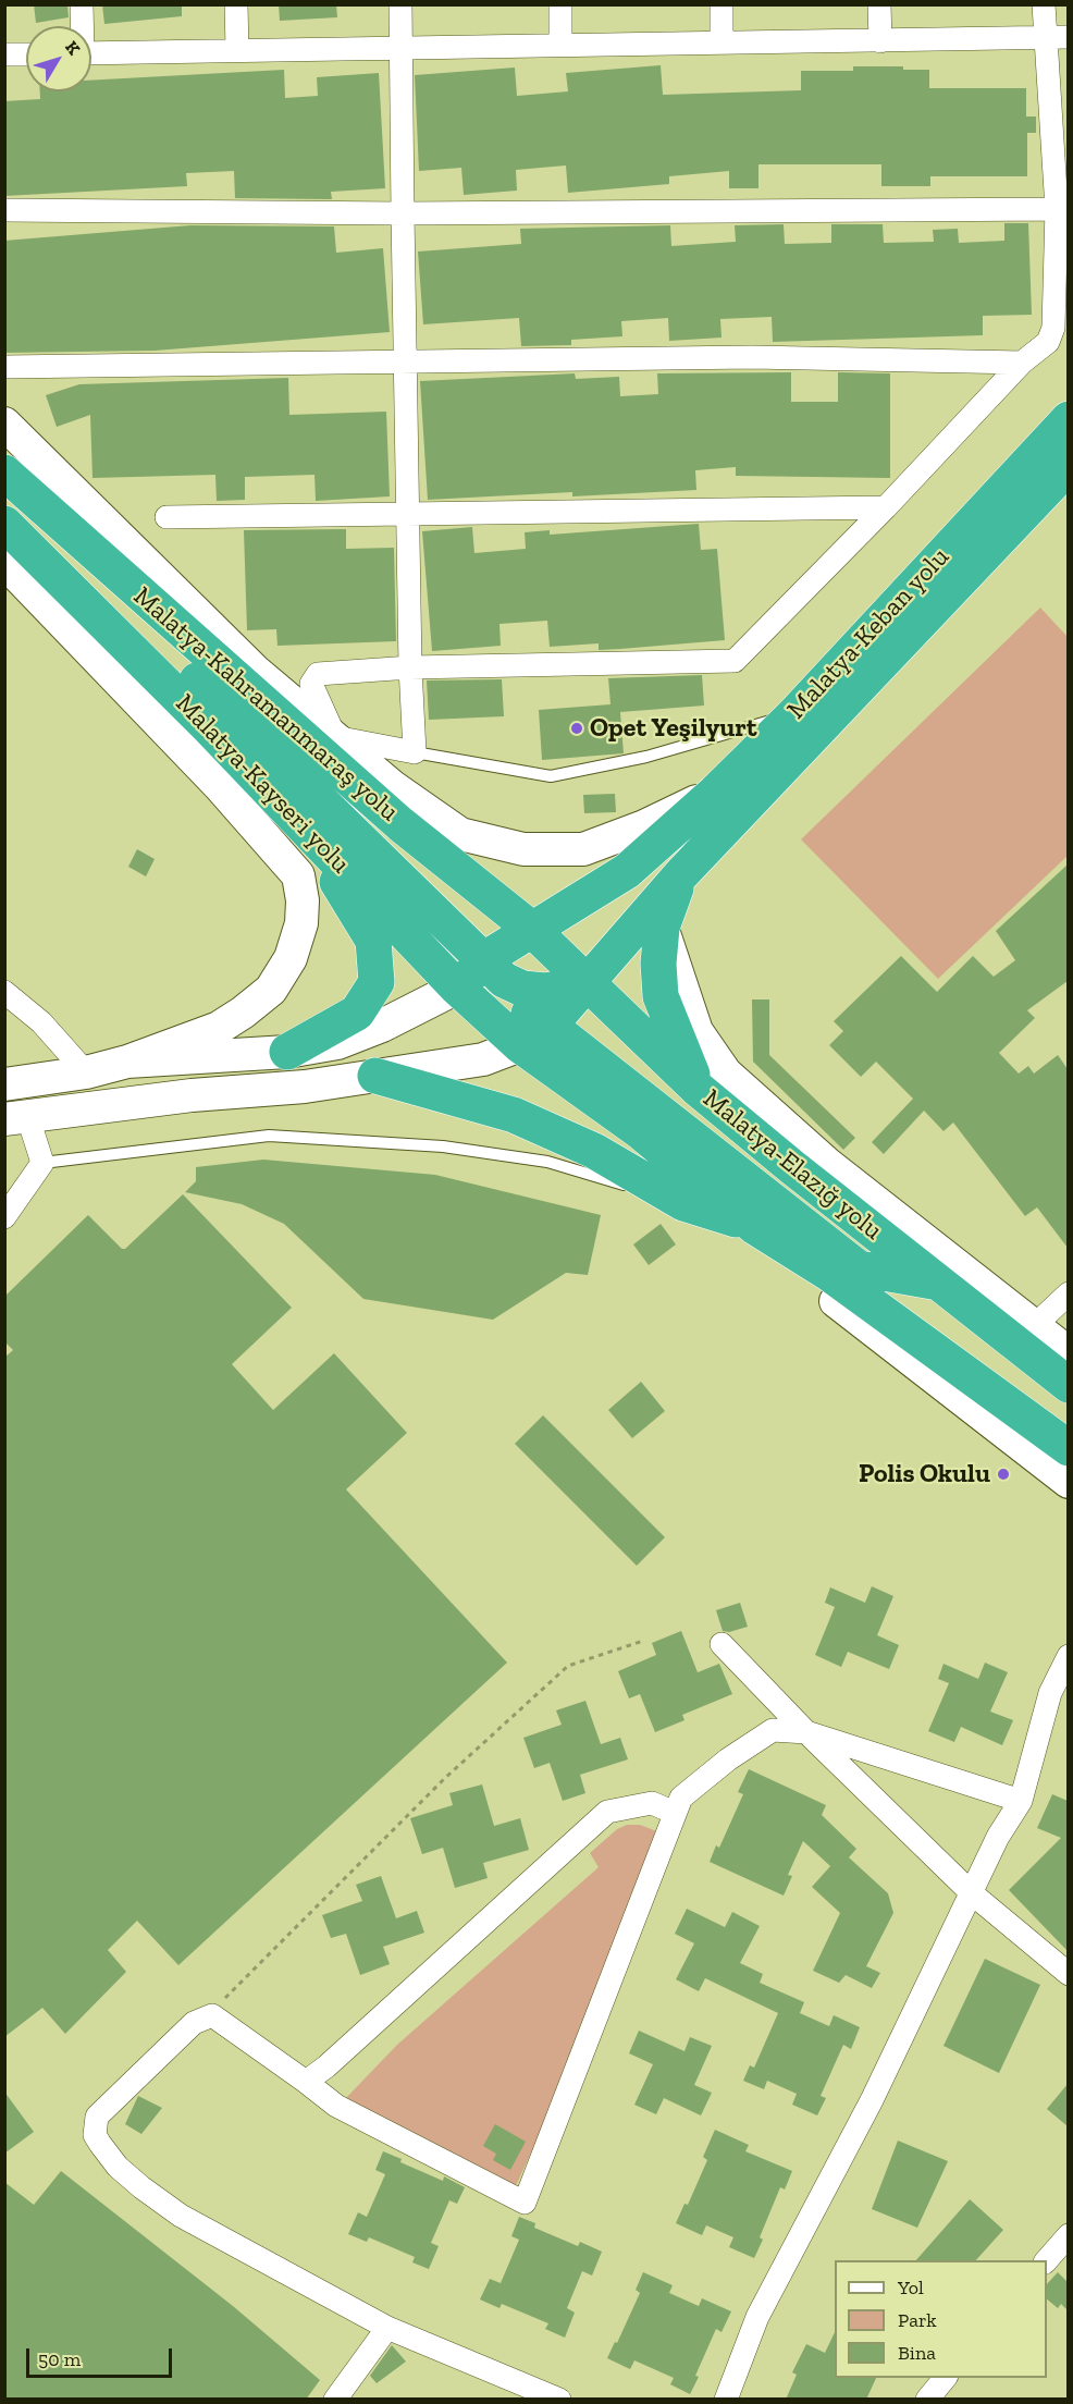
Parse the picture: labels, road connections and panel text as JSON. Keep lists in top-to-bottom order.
{
  "streets": {
    "highway": [
      "Malatya-Keban yolu",
      "Malatya-Kahramanmaraş yolu",
      "Malatya-Kayseri yolu",
      "Malatya-Elazığ yolu"
    ]
  },
  "crossings": [
    ["Malatya-Keban yolu", "Malatya-Kahramanmaraş yolu"],
    ["Malatya-Keban yolu", "Malatya-Kayseri yolu"],
    ["Malatya-Keban yolu", "Malatya-Elazığ yolu"],
    ["Malatya-Kahramanmaraş yolu", "Malatya-Elazığ yolu"]
  ],
  "places": ["Opet Yeşilyurt", "Polis Okulu"],
  "legend": ["Yol", "Park", "Bina"],
  "scale_bar": "50 m",
  "north": "top right"
}
